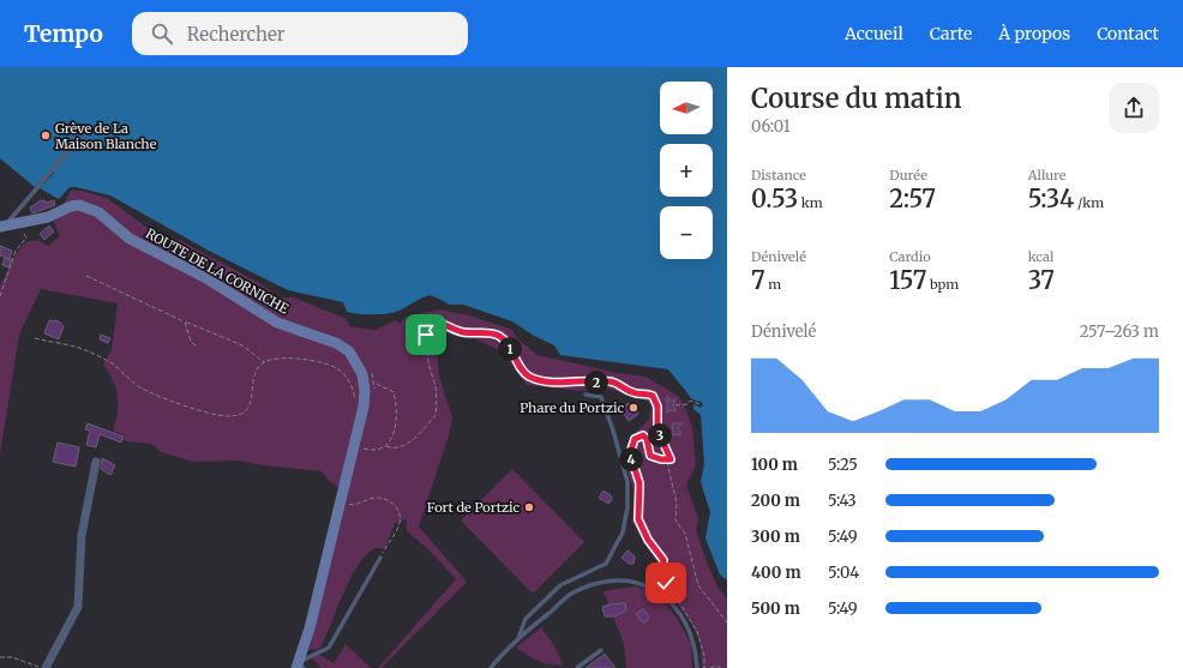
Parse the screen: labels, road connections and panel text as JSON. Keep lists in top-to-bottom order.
{
  "streets": {
    "street": ["ROUTE DE LA CORNICHE"]
  },
  "places": ["Grève de La Maison Blanche", "Phare du Portzic", "Fort de Portzic"],
  "north": "left",
  "page": {
    "header": "Tempo",
    "search": "Rechercher",
    "nav": [
      "Accueil",
      "Carte",
      "À propos",
      "Contact"
    ],
    "heading": ["Course du matin", "06:01"],
    "map_buttons": ["+", "−"],
    "stats": [
      ["Distance", "0.53 km"],
      ["Durée", "2:57"],
      ["Allure", "5:34 /km"],
      ["Dénivelé", "7 m"],
      ["Cardio", "157 bpm"],
      ["kcal", "37"]
    ],
    "chart": ["Dénivelé", "257–263 m"],
    "pins": [
      "1",
      "2",
      "3",
      "4"
    ],
    "list": [
      {
        "name": "100 m",
        "note": "5:25"
      },
      {
        "name": "200 m",
        "note": "5:43"
      },
      {
        "name": "300 m",
        "note": "5:49"
      },
      {
        "name": "400 m",
        "note": "5:04"
      },
      {
        "name": "500 m",
        "note": "5:49"
      }
    ]
  }
}
